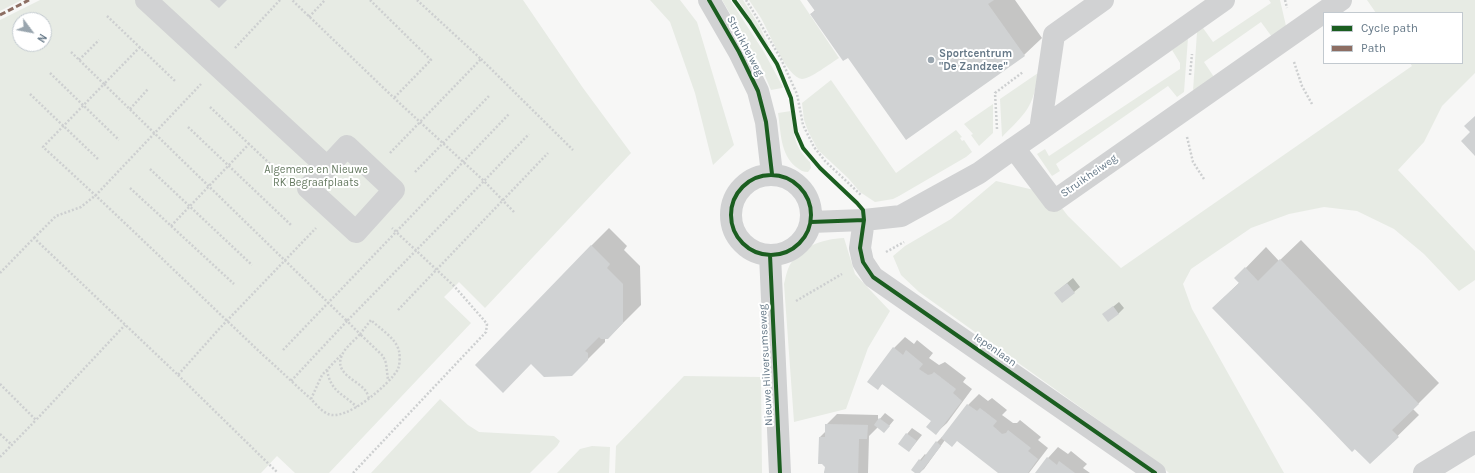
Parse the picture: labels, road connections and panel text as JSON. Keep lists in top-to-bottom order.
{
  "streets": {
    "street": ["Struikheiweg", "Iepenlaan", "Nieuwe Hilversumseweg"]
  },
  "crossings": [
    ["Struikheiweg", "Nieuwe Hilversumseweg"]
  ],
  "parks": ["Algemene en Nieuwe RK Begraafplaats"],
  "places": ["Sportcentrum \"De Zandzee\""],
  "legend": ["Cycle path", "Path"],
  "north": "bottom right"
}
